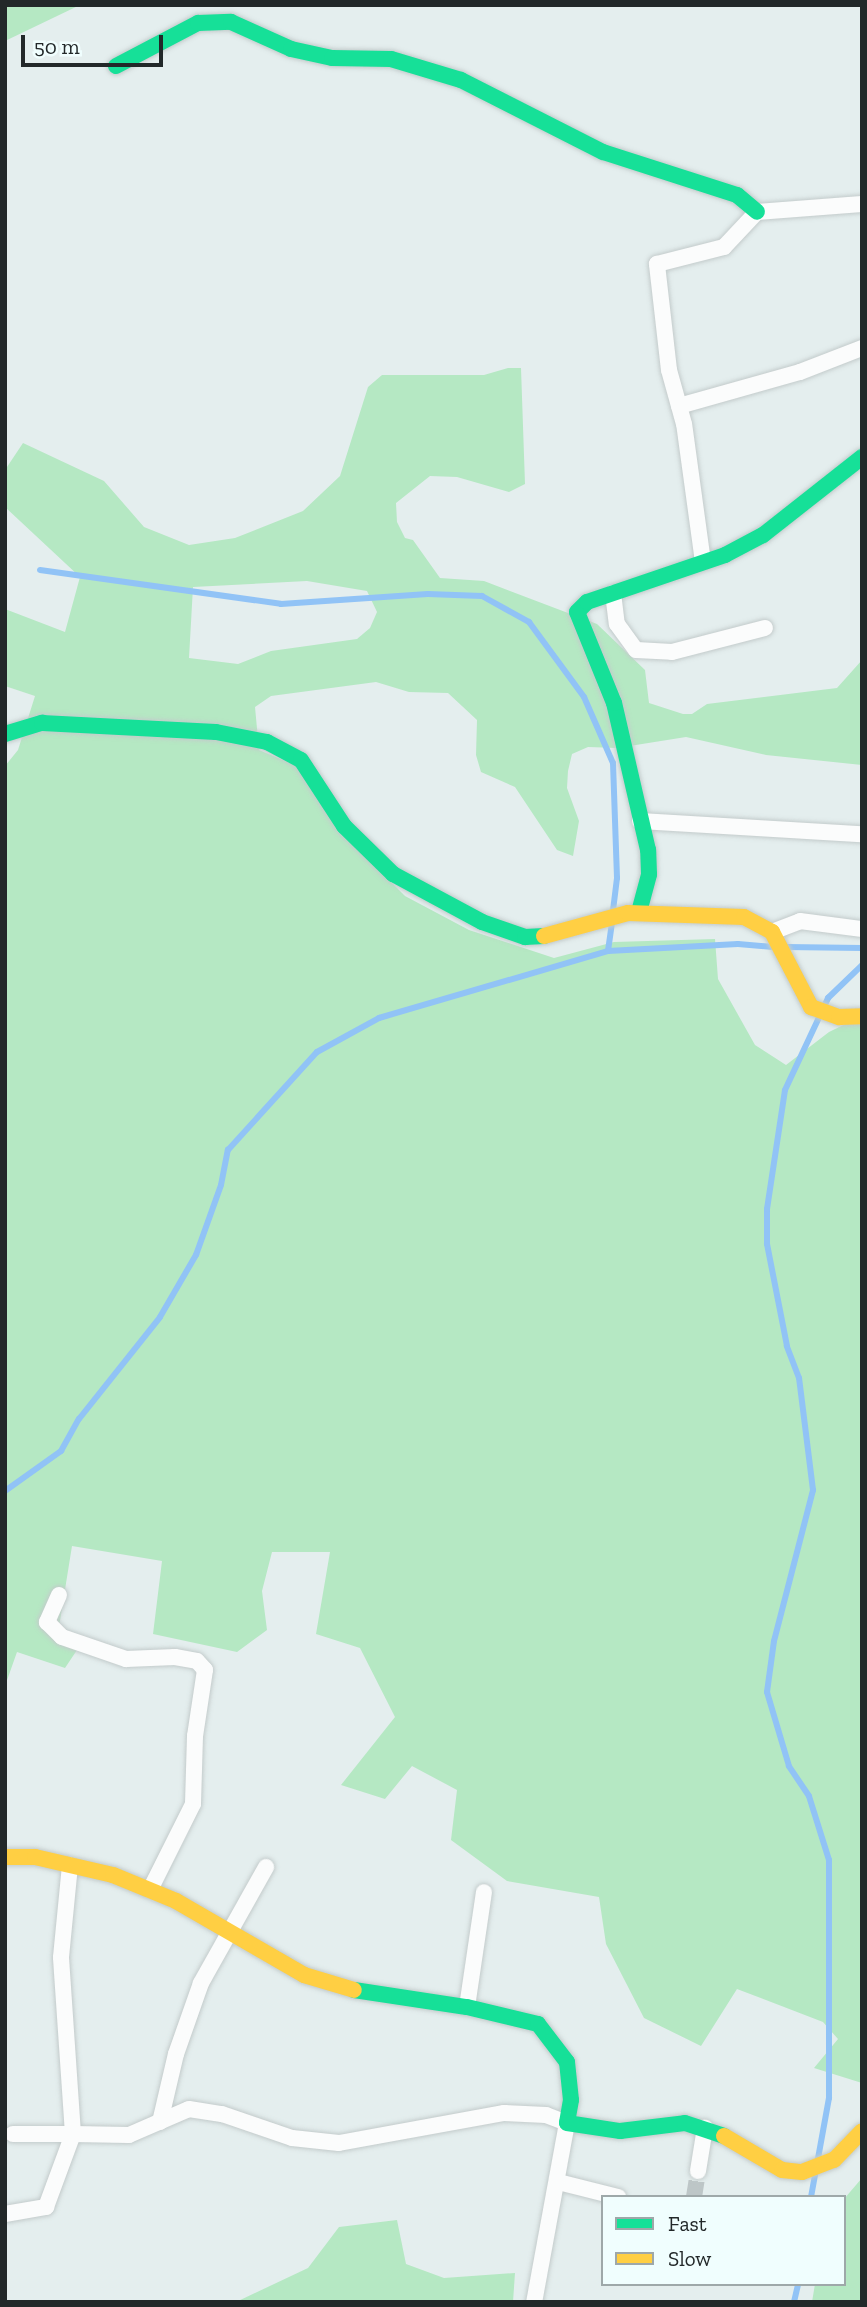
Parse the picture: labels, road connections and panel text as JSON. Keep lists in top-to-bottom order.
{
  "legend": ["Fast", "Slow"],
  "scale_bar": "50 m"
}
